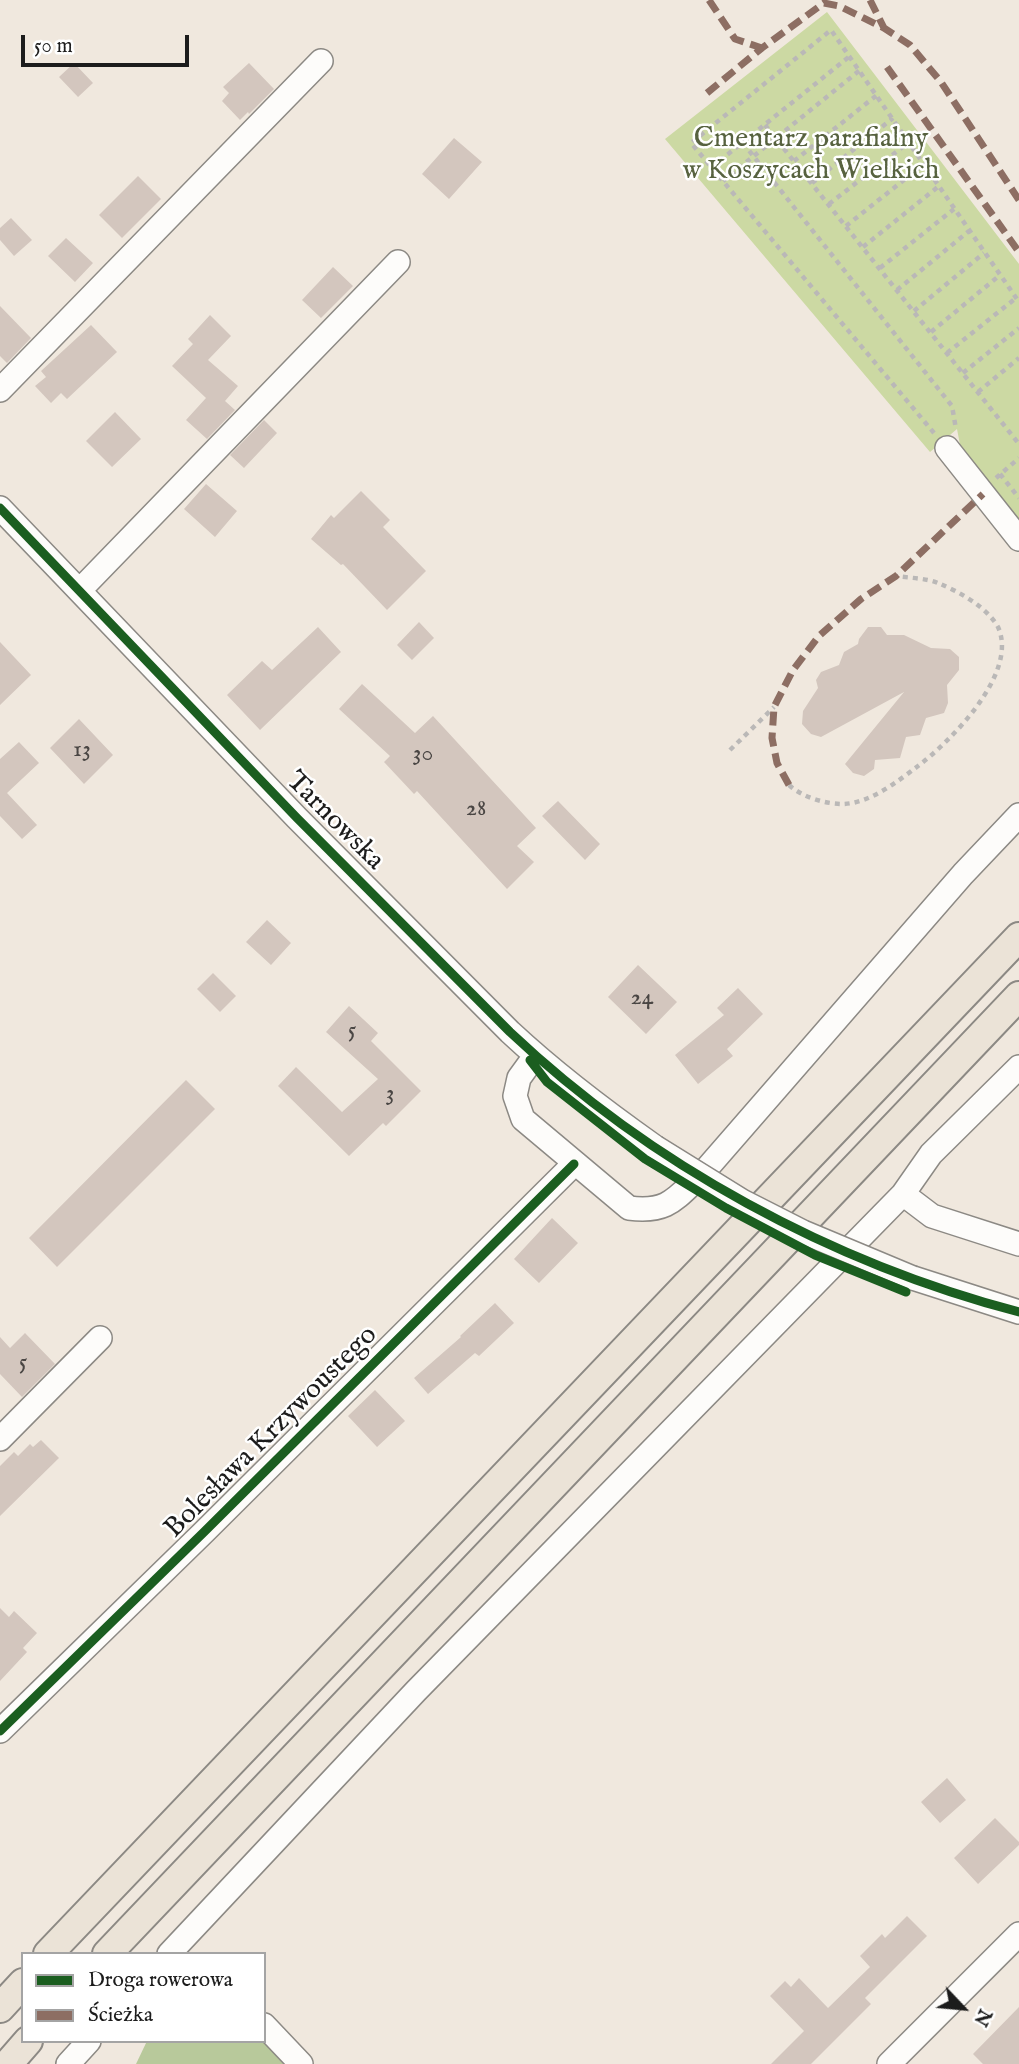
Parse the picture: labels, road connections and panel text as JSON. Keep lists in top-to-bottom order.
{
  "streets": {
    "street": ["Tarnowska", "Bolesława Krzywoustego"]
  },
  "parks": ["Cmentarz parafialny w Koszycach Wielkich"],
  "house_numbers": [
    "13",
    "30",
    "28",
    "24",
    "5",
    "3",
    "5"
  ],
  "legend": ["Droga rowerowa", "Ścieżka"],
  "scale_bar": "50 m",
  "north": "bottom right"
}
